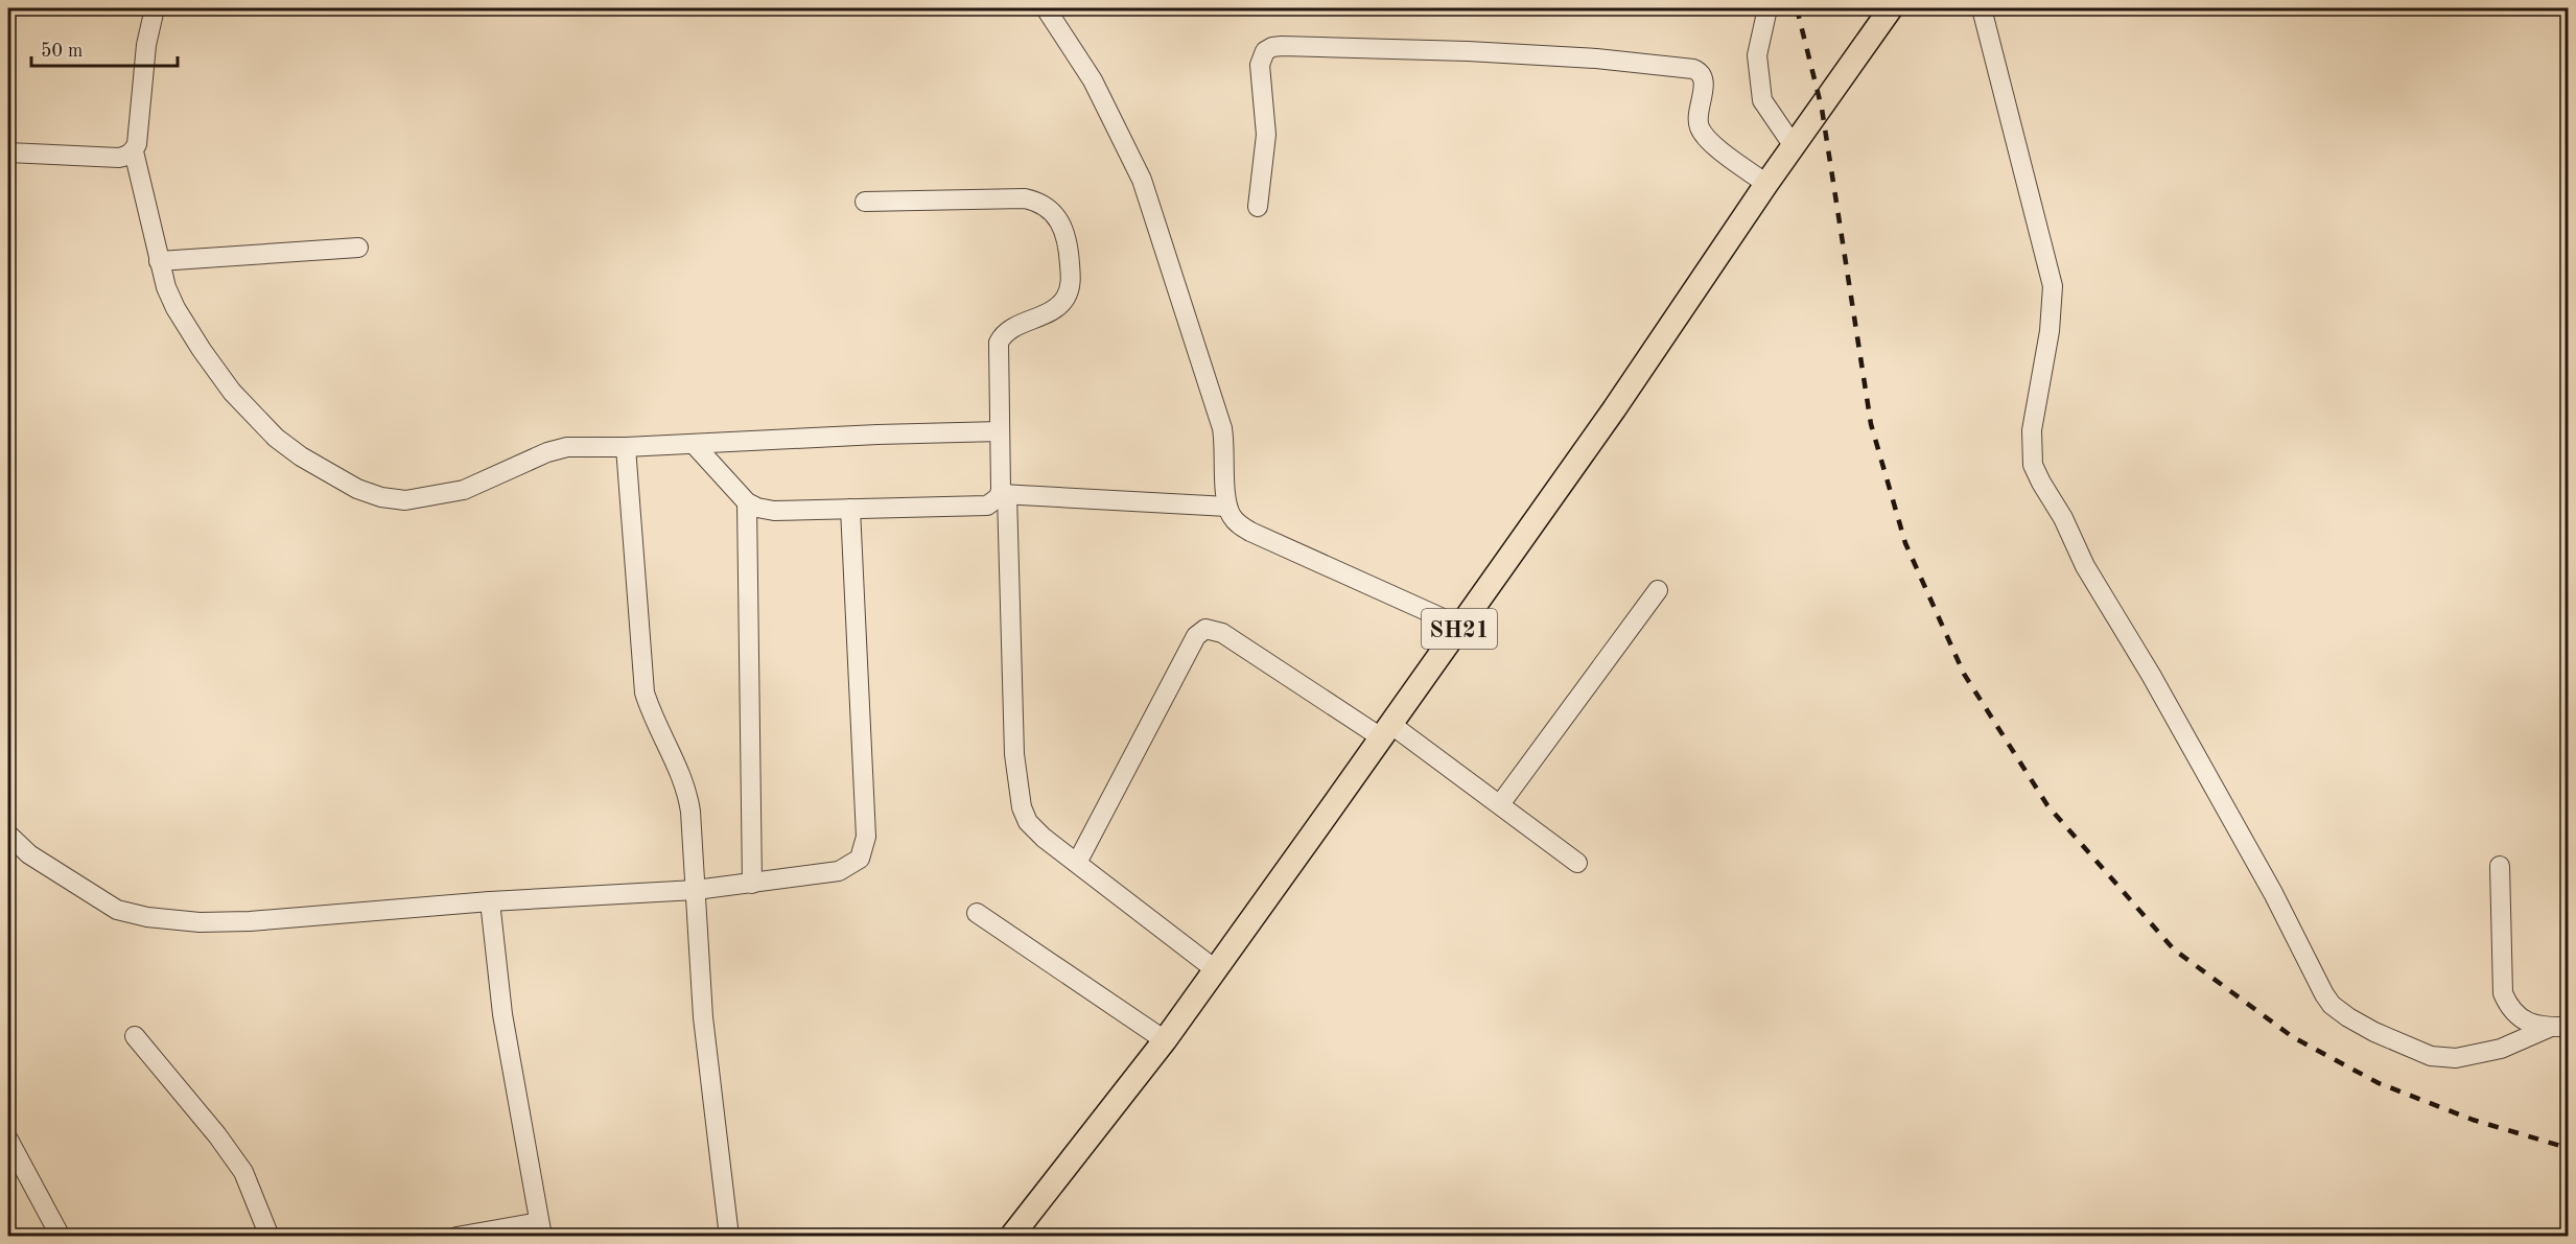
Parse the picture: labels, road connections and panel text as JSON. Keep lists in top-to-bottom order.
{
  "streets": {
    "main road": ["SH21"]
  },
  "scale_bar": "50 m"
}
